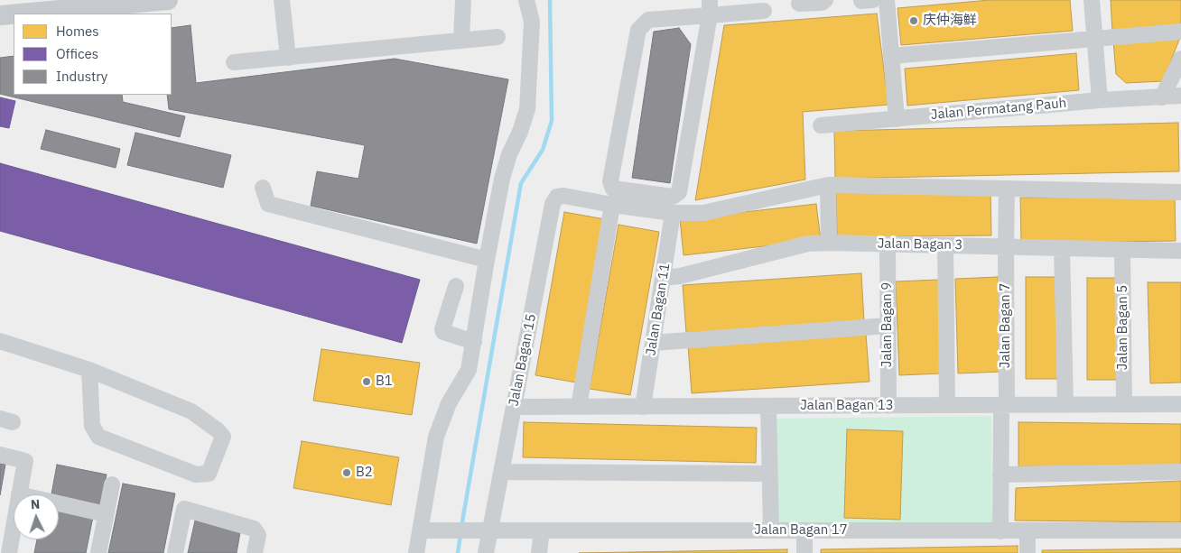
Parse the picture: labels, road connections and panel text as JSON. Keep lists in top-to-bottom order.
{
  "streets": {
    "street": [
      "Jalan Permatang Pauh",
      "Jalan Bagan 3",
      "Jalan Bagan 11",
      "Jalan Bagan 9",
      "Jalan Bagan 7",
      "Jalan Bagan 5",
      "Jalan Bagan 15",
      "Jalan Bagan 13",
      "Jalan Bagan 17"
    ]
  },
  "crossings": [
    ["Jalan Bagan 3", "Jalan Bagan 11"],
    ["Jalan Bagan 3", "Jalan Bagan 9"],
    ["Jalan Bagan 3", "Jalan Bagan 7"],
    ["Jalan Bagan 3", "Jalan Bagan 5"],
    ["Jalan Bagan 11", "Jalan Bagan 13"],
    ["Jalan Bagan 9", "Jalan Bagan 13"],
    ["Jalan Bagan 7", "Jalan Bagan 13"],
    ["Jalan Bagan 7", "Jalan Bagan 17"],
    ["Jalan Bagan 5", "Jalan Bagan 13"],
    ["Jalan Bagan 15", "Jalan Bagan 13"],
    ["Jalan Bagan 15", "Jalan Bagan 17"]
  ],
  "places": ["庆仲海鲜", "B1", "B2"],
  "legend": ["Homes", "Offices", "Industry"],
  "north": "top"
}
